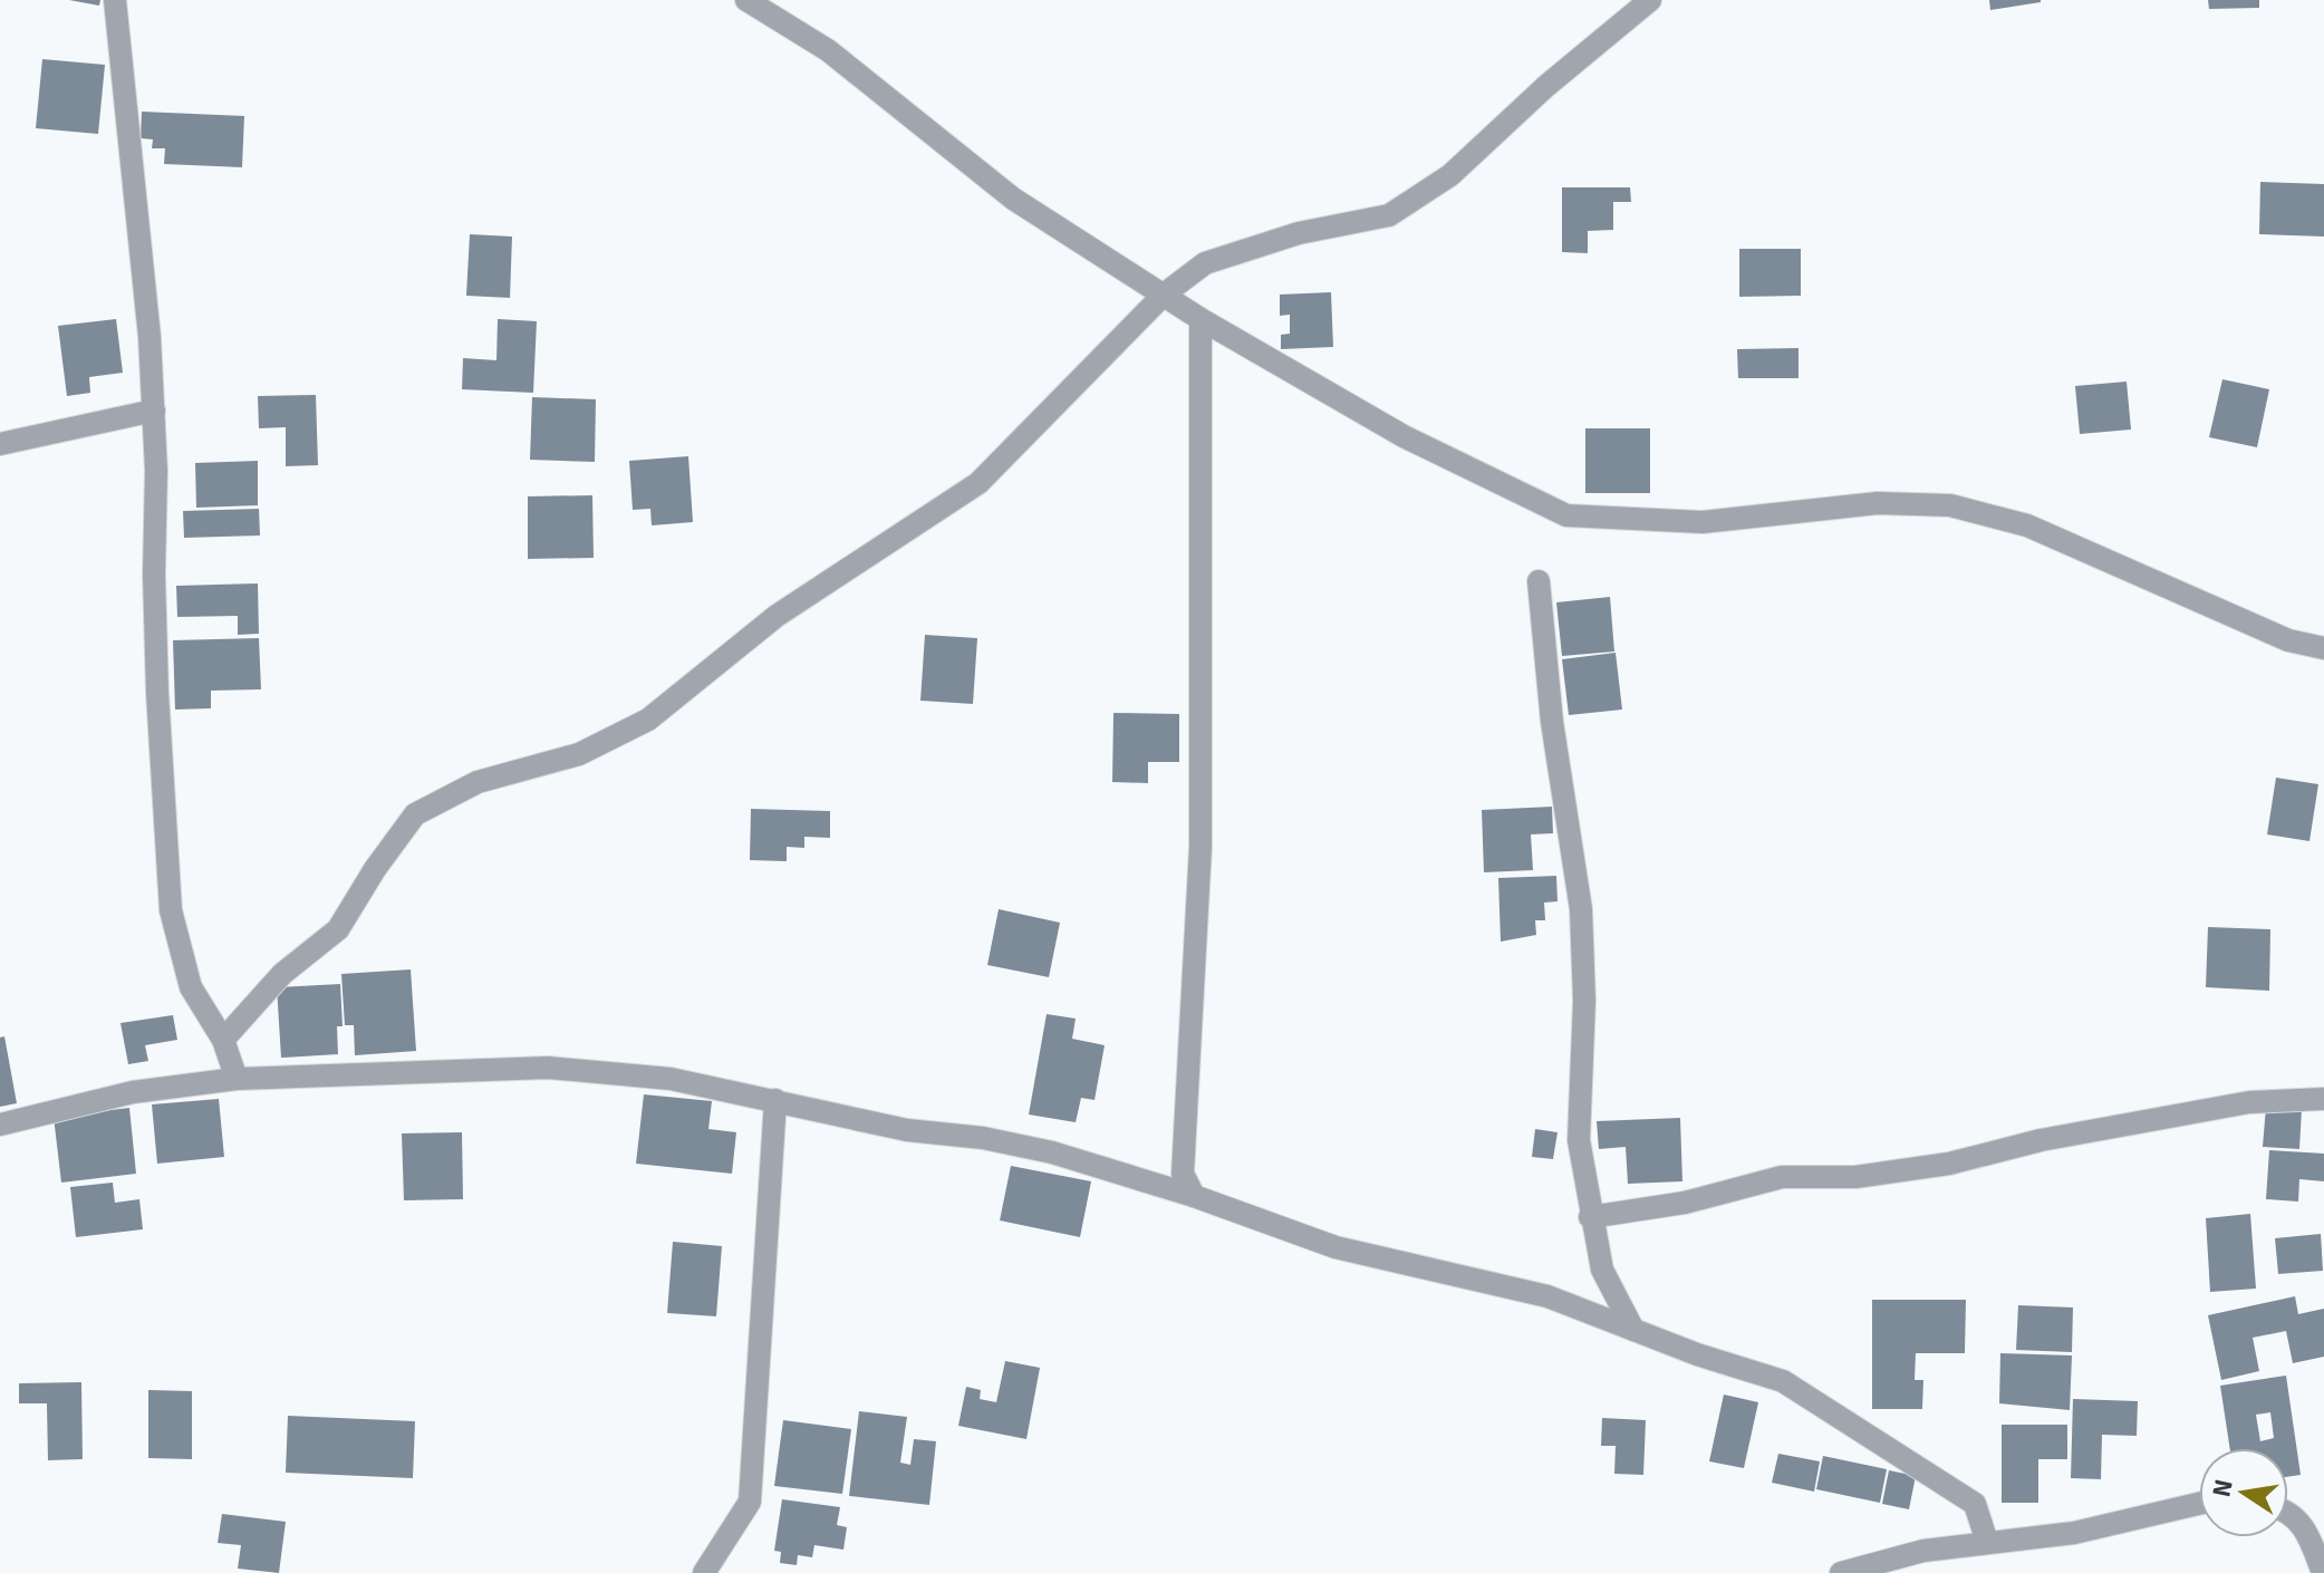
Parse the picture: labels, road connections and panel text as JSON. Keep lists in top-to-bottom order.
{
  "north": "left"
}
